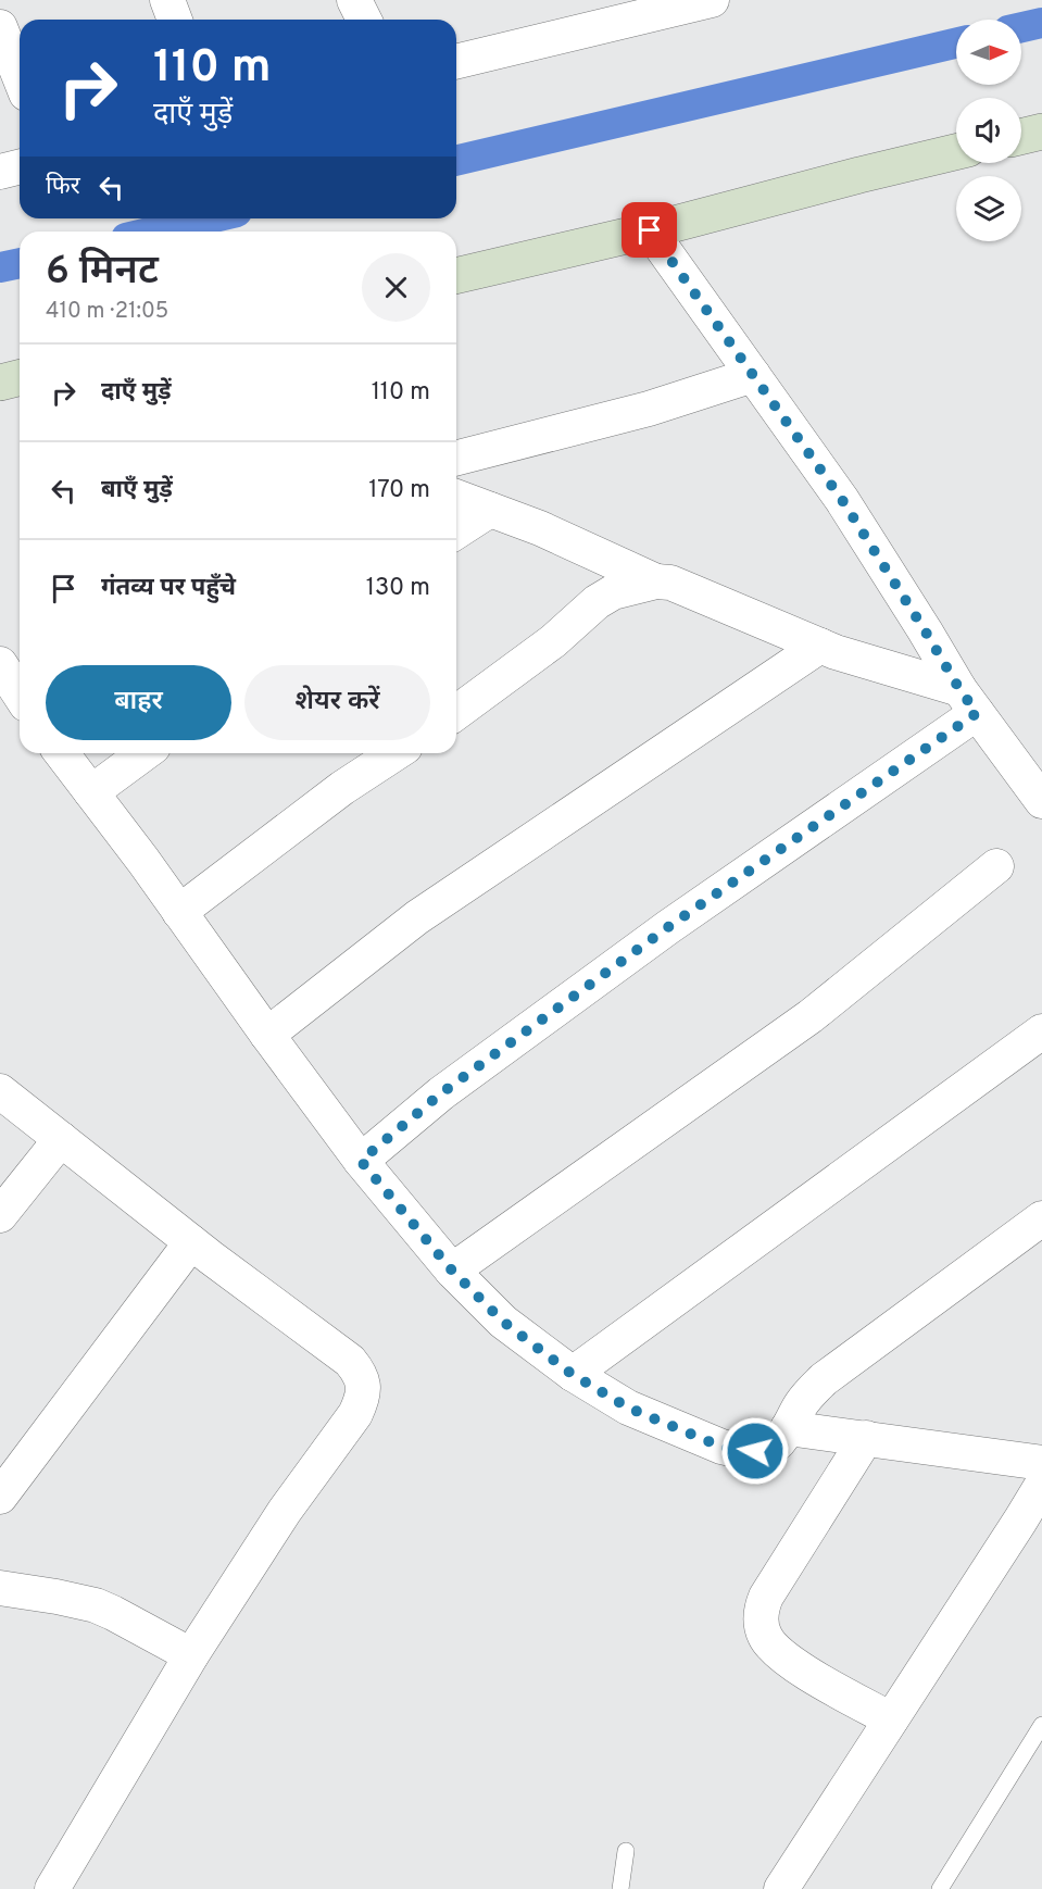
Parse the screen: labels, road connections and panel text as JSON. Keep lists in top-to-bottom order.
{
  "north": "right",
  "page": {
    "turn": ["110 m", "दाएँ मुड़ें"],
    "then": "फिर",
    "heading": ["6 मिनट", "410 m · 21:05"],
    "list": [
      {
        "name": "दाएँ मुड़ें",
        "value": "110 m"
      },
      {
        "name": "बाएँ मुड़ें",
        "value": "170 m"
      },
      {
        "name": "गंतव्य पर पहुँचे",
        "value": "130 m"
      }
    ],
    "buttons": ["बाहर", "शेयर करें"]
  }
}
